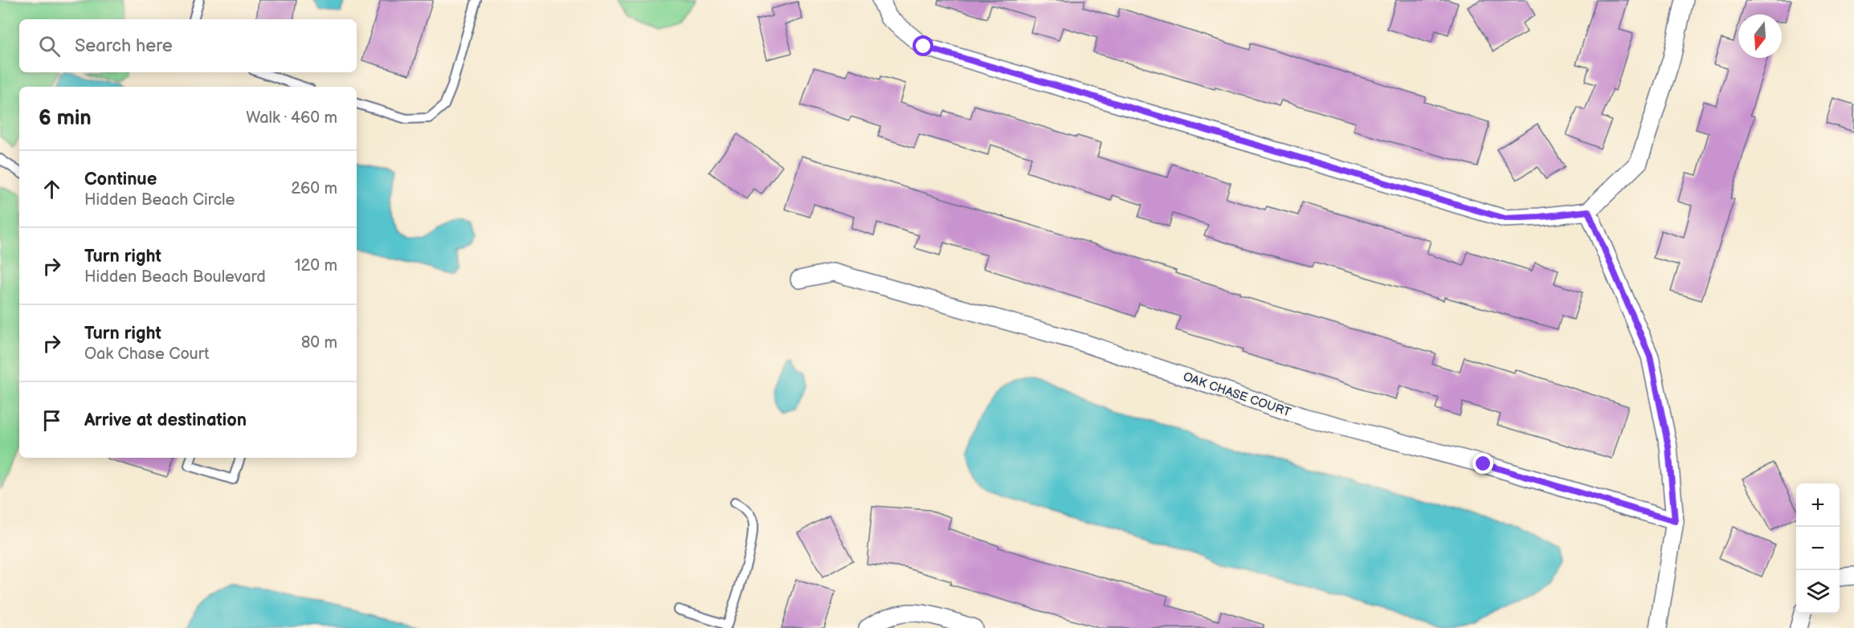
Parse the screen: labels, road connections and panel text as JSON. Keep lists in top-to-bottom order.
{
  "streets": {
    "street": ["OAK CHASE COURT"]
  },
  "north": "bottom",
  "page": {
    "search": "Search here",
    "heading": ["6 min", "Walk · 460 m"],
    "list": [
      ["Continue", "Hidden Beach Circle", "260 m"],
      ["Turn right", "Hidden Beach Boulevard", "120 m"],
      ["Turn right", "Oak Chase Court", "80 m"],
      "Arrive at destination"
    ],
    "map_buttons": ["+", "−"]
  }
}
